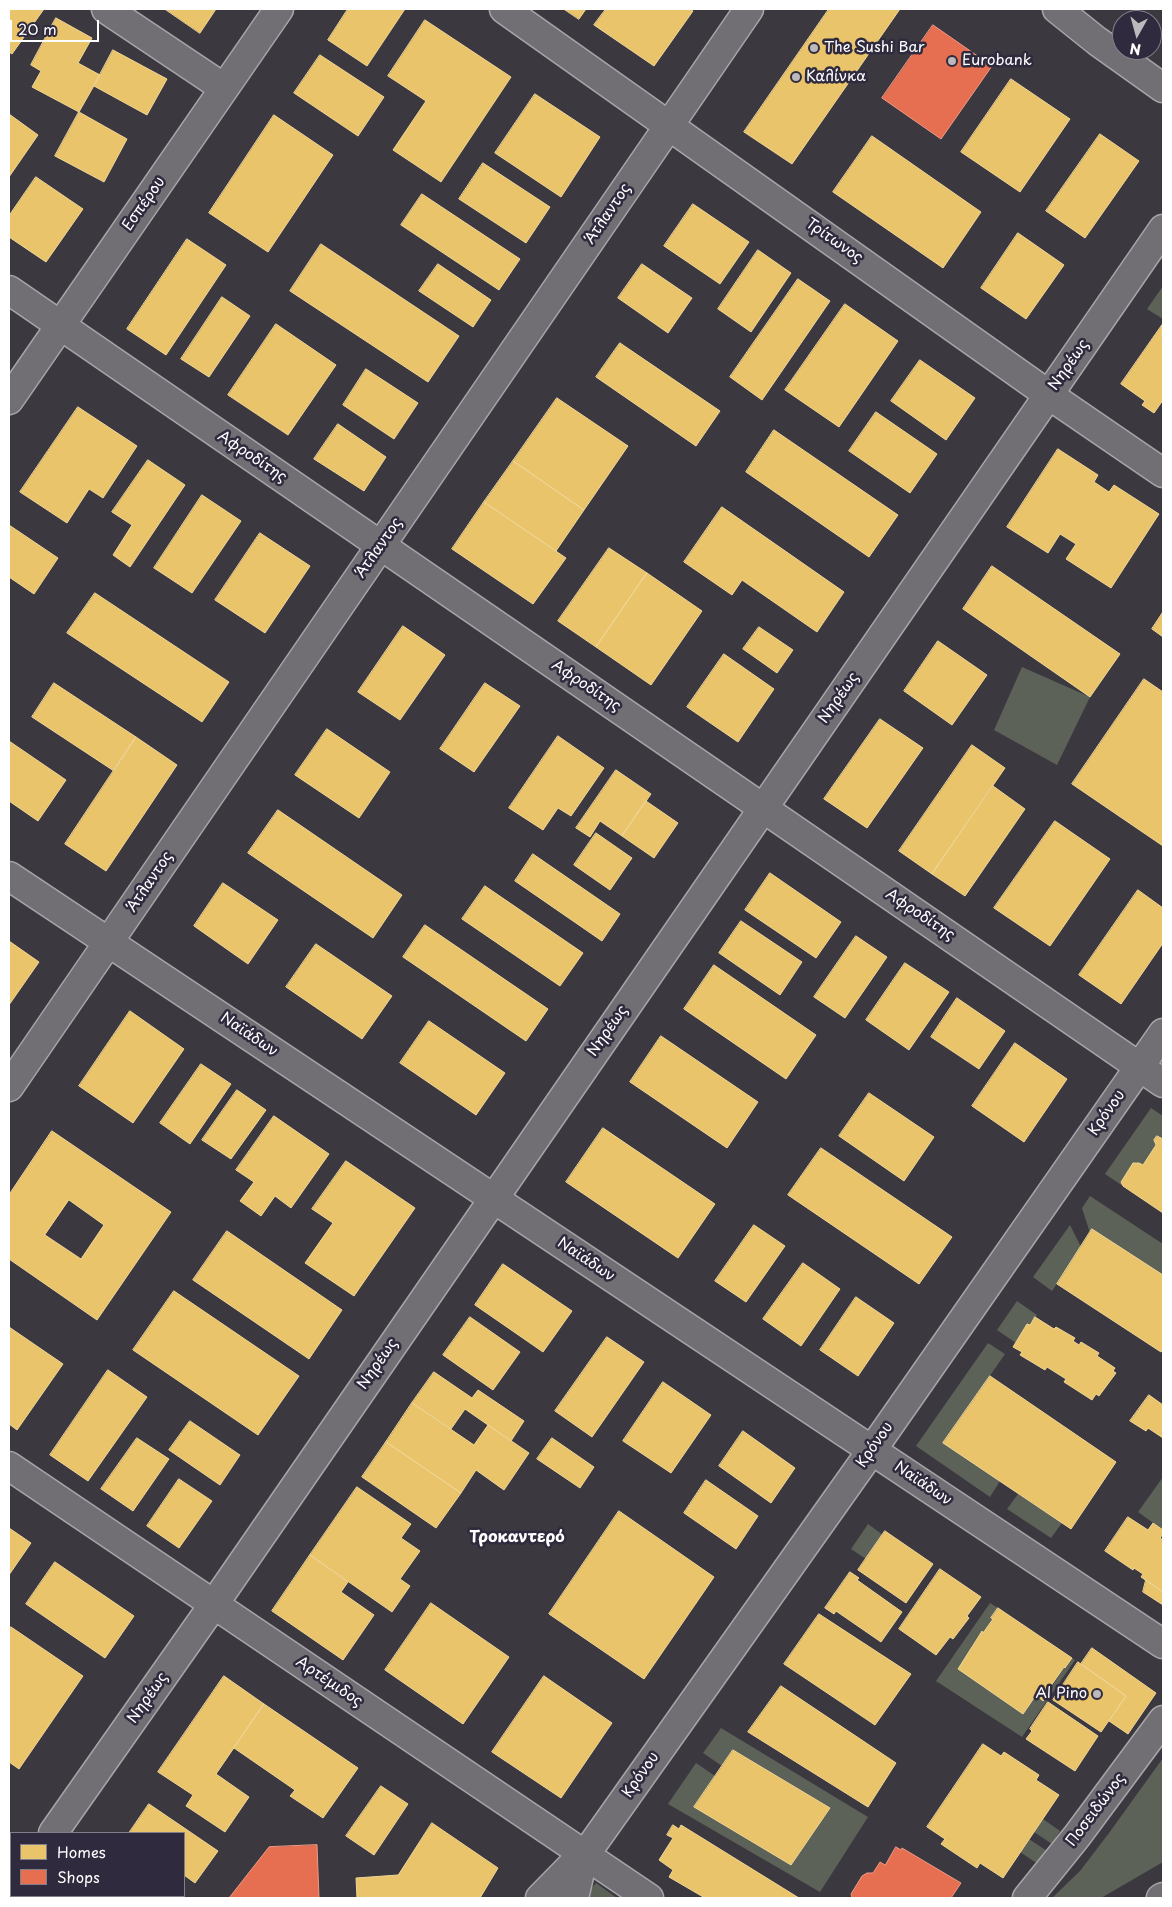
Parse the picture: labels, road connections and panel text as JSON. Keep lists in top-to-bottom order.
{
  "streets": {
    "street": [
      "Εσπέρου",
      "Άτλαντος",
      "Τρίτωνος",
      "Νηρέως",
      "Αφροδίτης",
      "Ναϊάδων",
      "Κρόνου",
      "Αρτέμιδος",
      "Ποσειδώνος"
    ]
  },
  "crossings": [
    ["Εσπέρου", "Αφροδίτης"],
    ["Άτλαντος", "Τρίτωνος"],
    ["Άτλαντος", "Αφροδίτης"],
    ["Άτλαντος", "Ναϊάδων"],
    ["Τρίτωνος", "Νηρέως"],
    ["Νηρέως", "Αφροδίτης"],
    ["Νηρέως", "Ναϊάδων"],
    ["Νηρέως", "Αρτέμιδος"],
    ["Αφροδίτης", "Κρόνου"],
    ["Ναϊάδων", "Κρόνου"],
    ["Κρόνου", "Αρτέμιδος"]
  ],
  "districts": ["Τροκαντερό"],
  "places": [
    "The Sushi Bar",
    "Eurobank",
    "Καλίνκα",
    "Al Pino"
  ],
  "legend": ["Homes", "Shops"],
  "scale_bar": "20 m",
  "north": "bottom"
}
